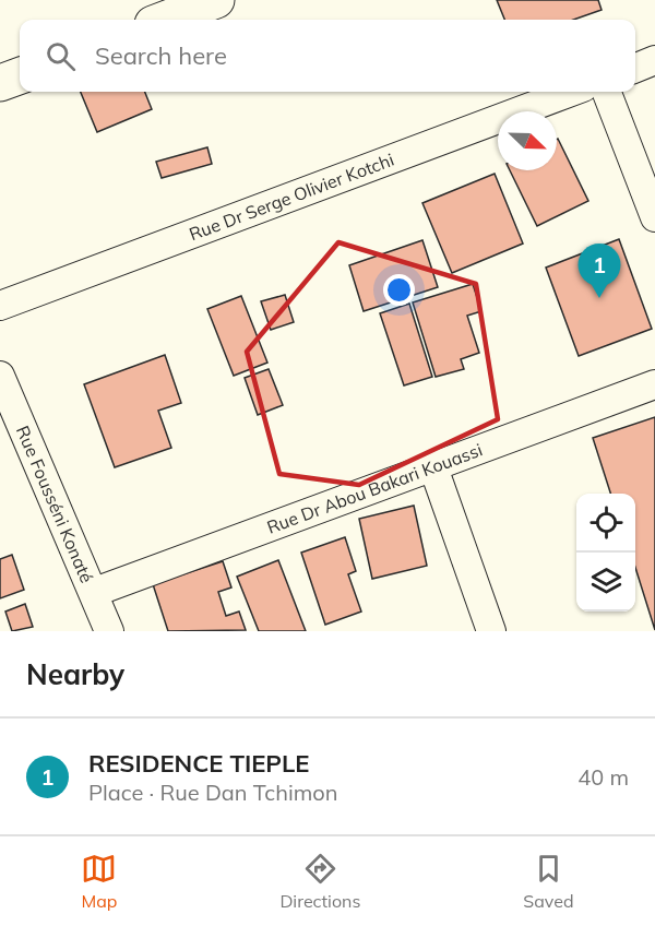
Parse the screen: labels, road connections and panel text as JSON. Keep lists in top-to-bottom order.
{
  "streets": {
    "street": ["Rue Dr Serge Olivier Kotchi", "Rue Dr Abou Bakari Kouassi", "Rue Fousséni Konaté"]
  },
  "crossings": [
    ["Rue Dr Abou Bakari Kouassi", "Rue Fousséni Konaté"]
  ],
  "north": "bottom right",
  "page": {
    "search": "Search here",
    "pins": "1",
    "heading": "Nearby",
    "list": [
      {
        "mark": "1",
        "name": "RESIDENCE TIEPLE",
        "note": "Place · Rue Dan Tchimon",
        "value": "40 m"
      }
    ],
    "nav": ["Map", "Directions", "Saved"]
  }
}
